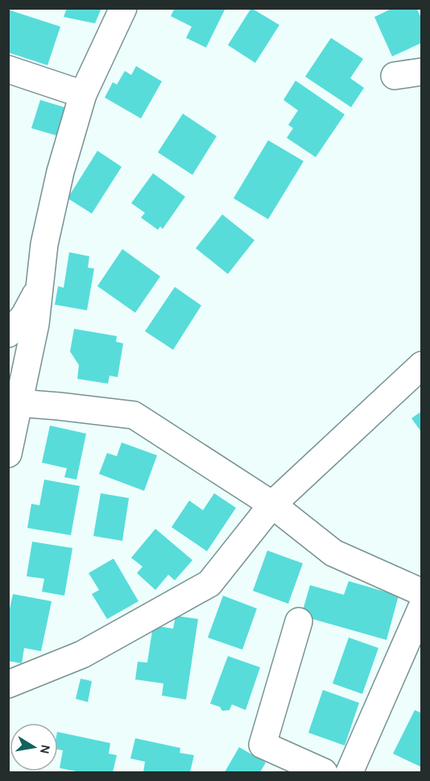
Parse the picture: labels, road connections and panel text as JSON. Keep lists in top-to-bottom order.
{
  "north": "right"
}
